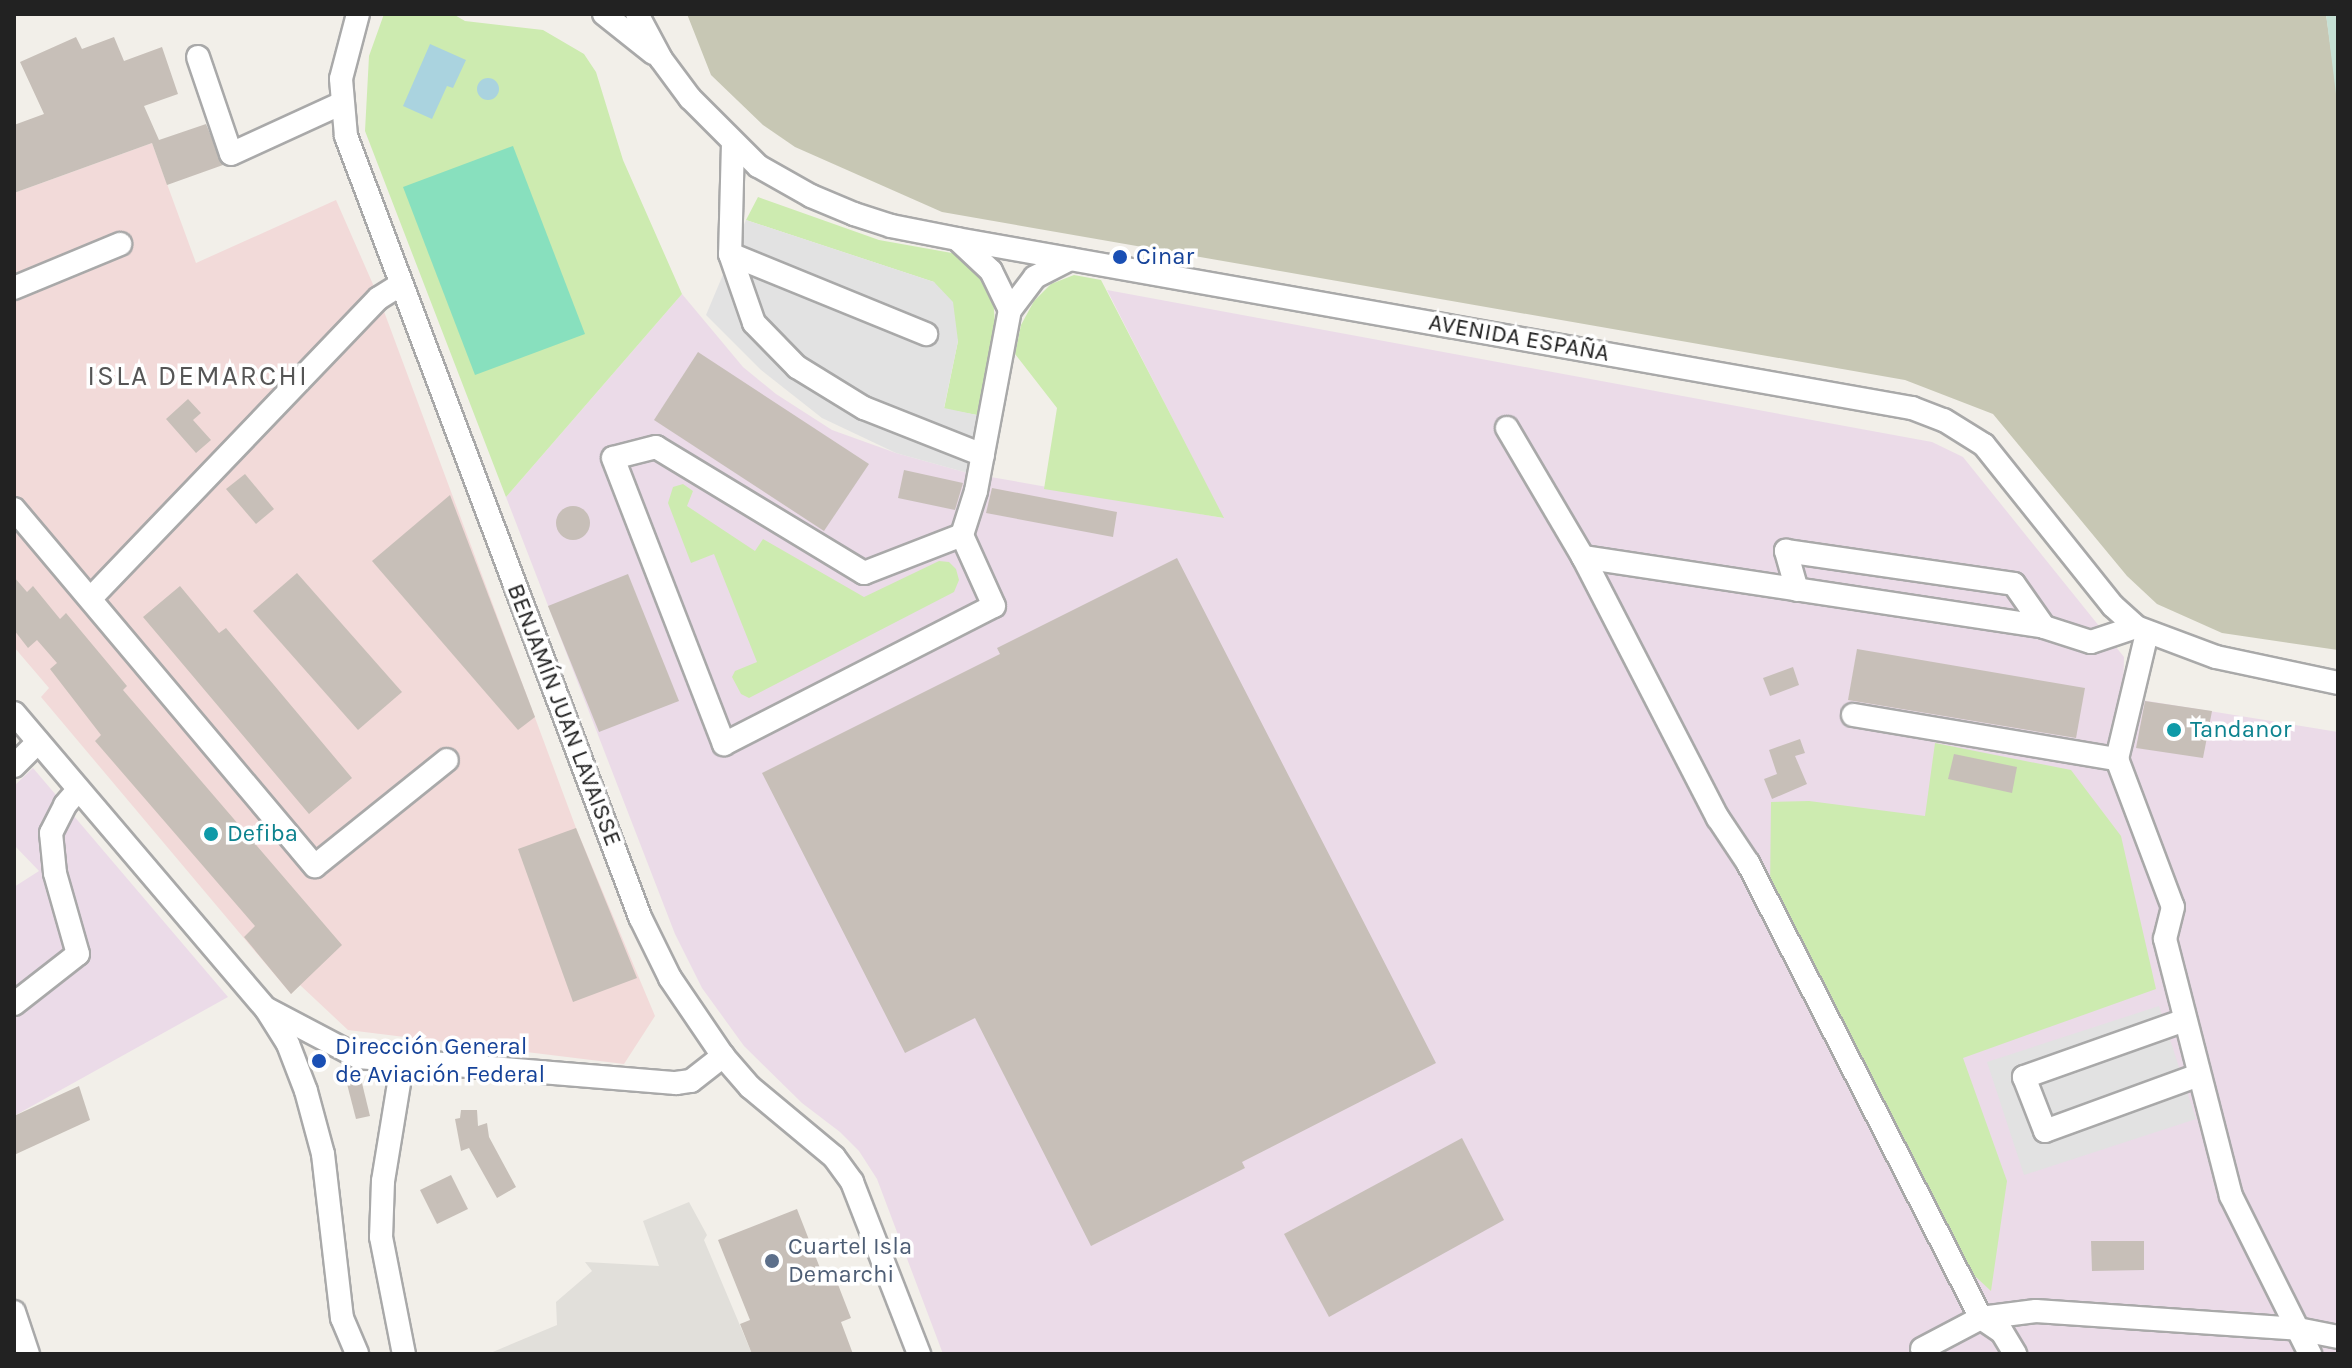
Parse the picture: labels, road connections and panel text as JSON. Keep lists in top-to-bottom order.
{
  "streets": {
    "street": ["AVENIDA ESPAÑA", "BENJAMÍN JUAN LAVAISSE"]
  },
  "districts": ["ISLA DEMARCHI"],
  "places": [
    "Cinar",
    "Tandanor",
    "Defiba",
    "Dirección General de Aviación Federal",
    "Cuartel Isla Demarchi"
  ]
}
